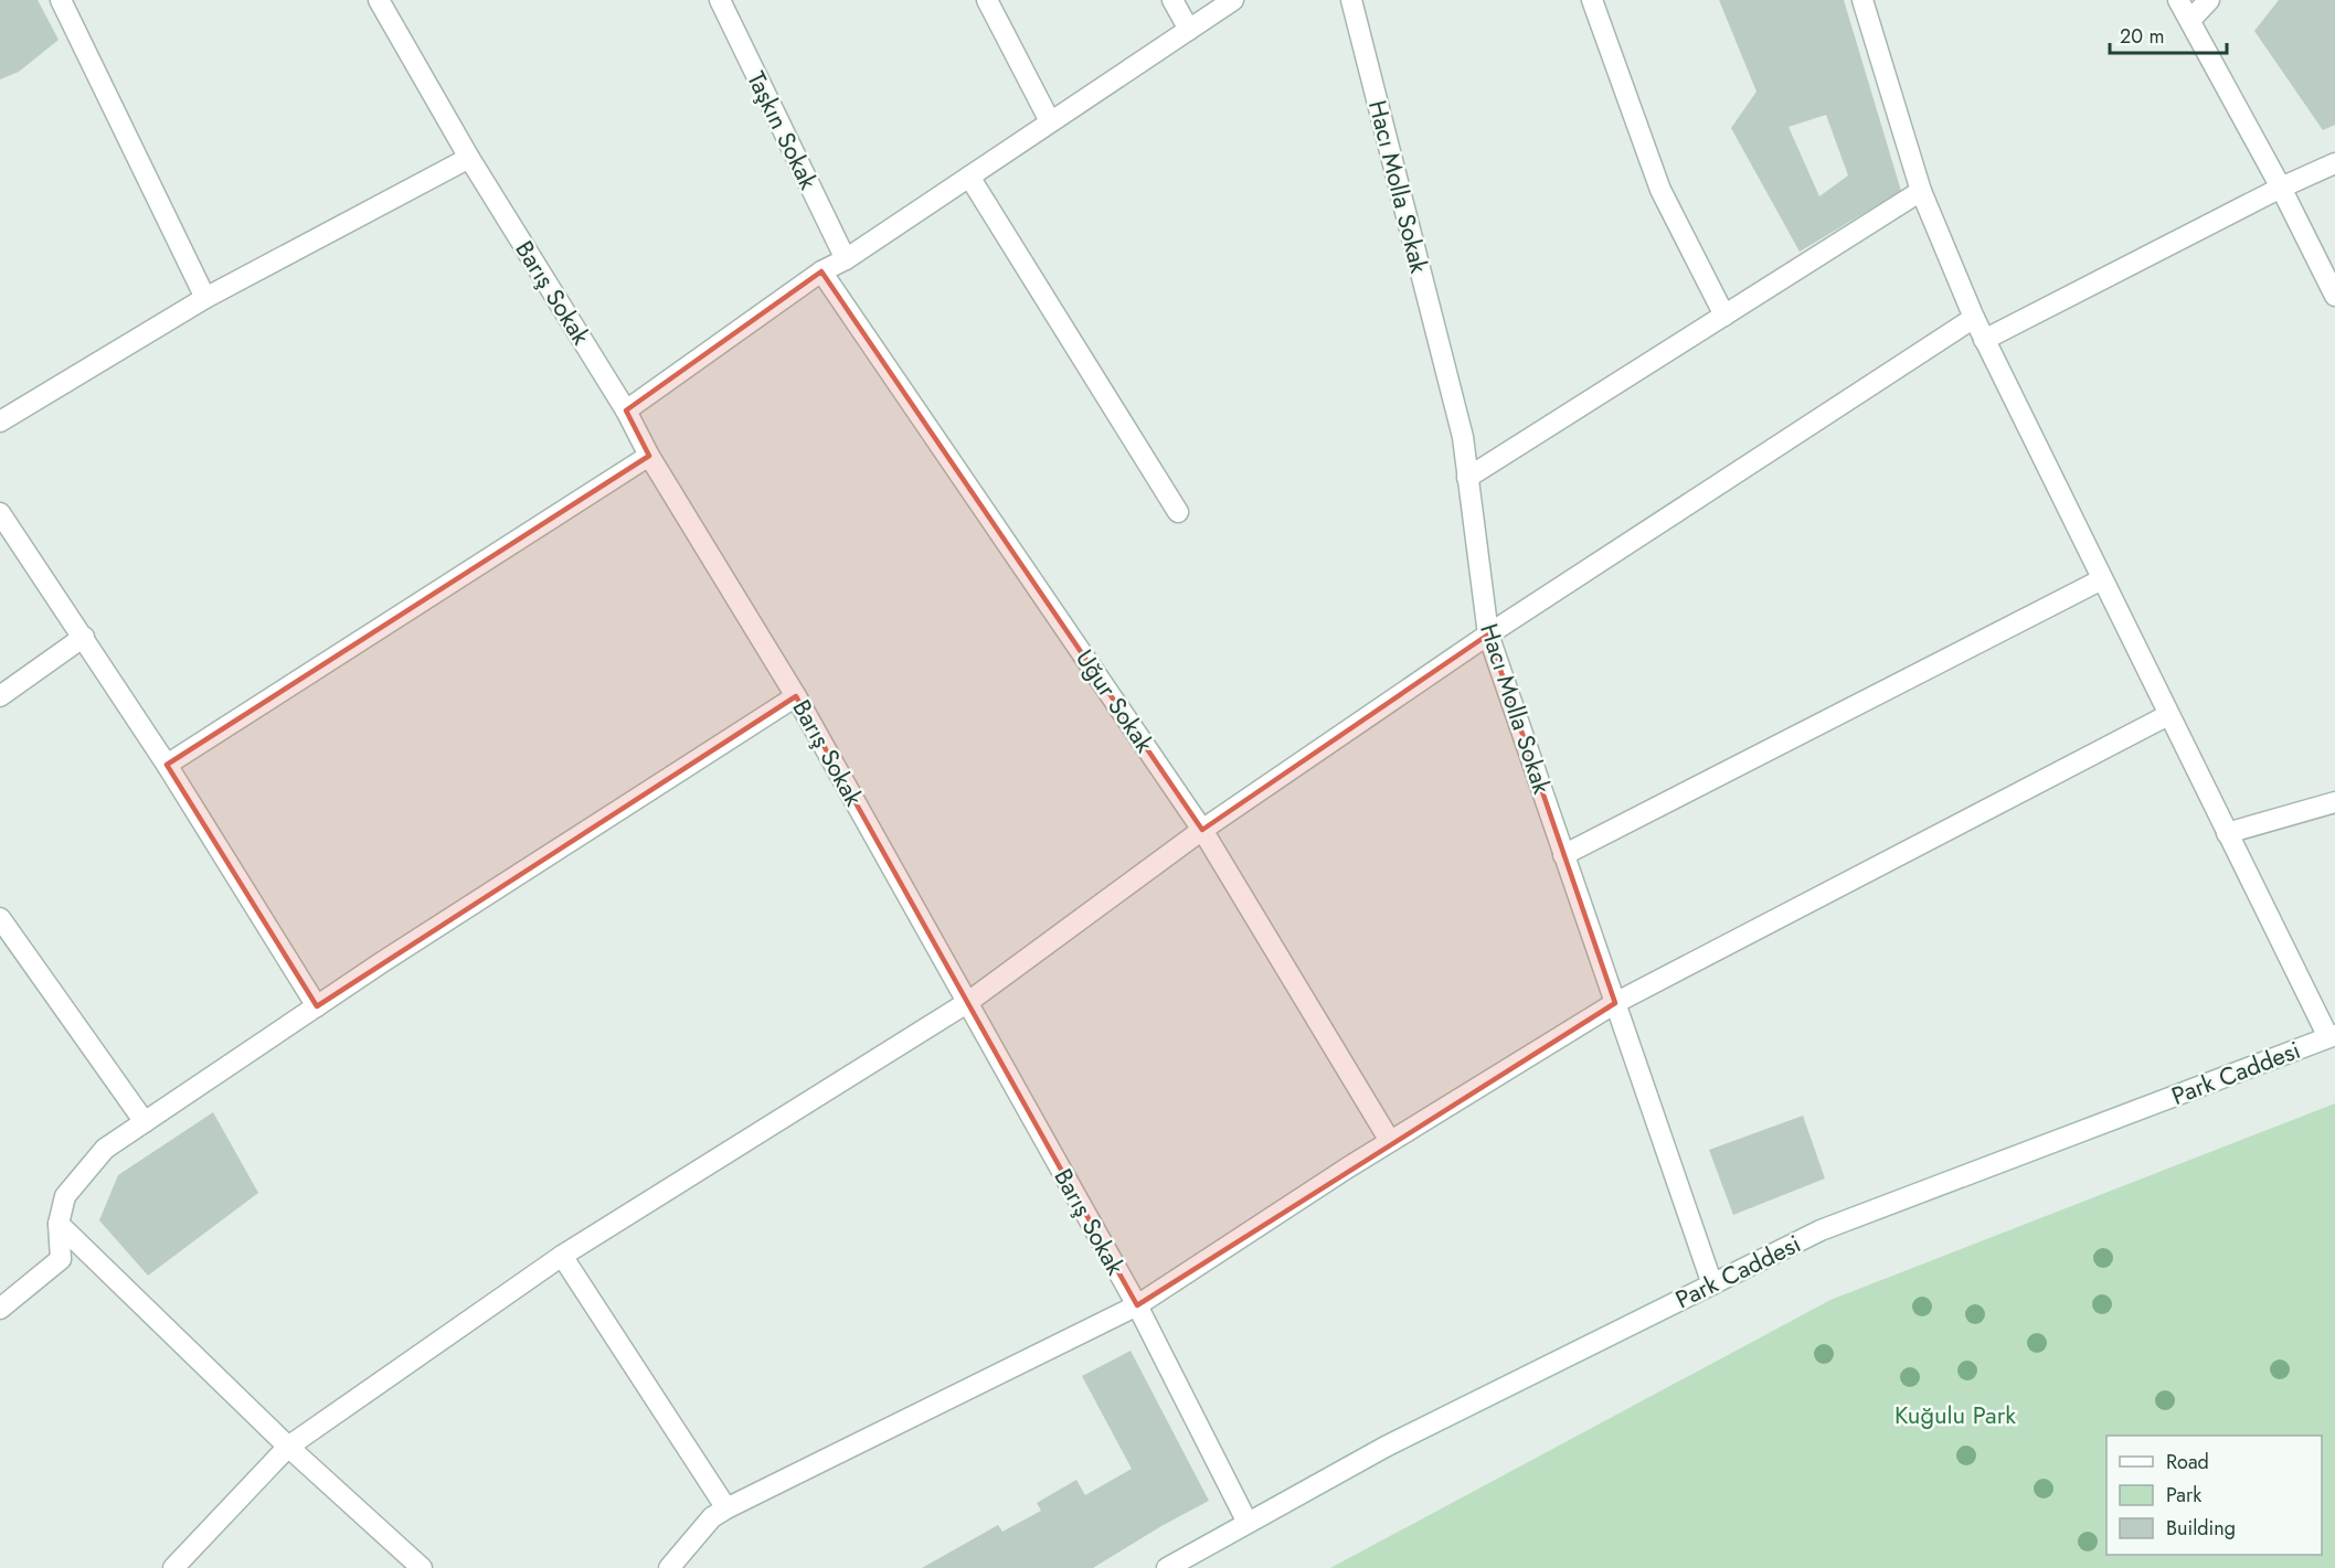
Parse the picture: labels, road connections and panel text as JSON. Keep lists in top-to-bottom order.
{
  "streets": {
    "street": [
      "Taşkın Sokak",
      "Hacı Molla Sokak",
      "Barış Sokak",
      "Uğur Sokak",
      "Park Caddesi"
    ]
  },
  "crossings": [
    ["Hacı Molla Sokak", "Park Caddesi"],
    ["Barış Sokak", "Park Caddesi"]
  ],
  "parks": ["Kuğulu Park"],
  "legend": ["Road", "Park", "Building"],
  "scale_bar": "20 m"
}
